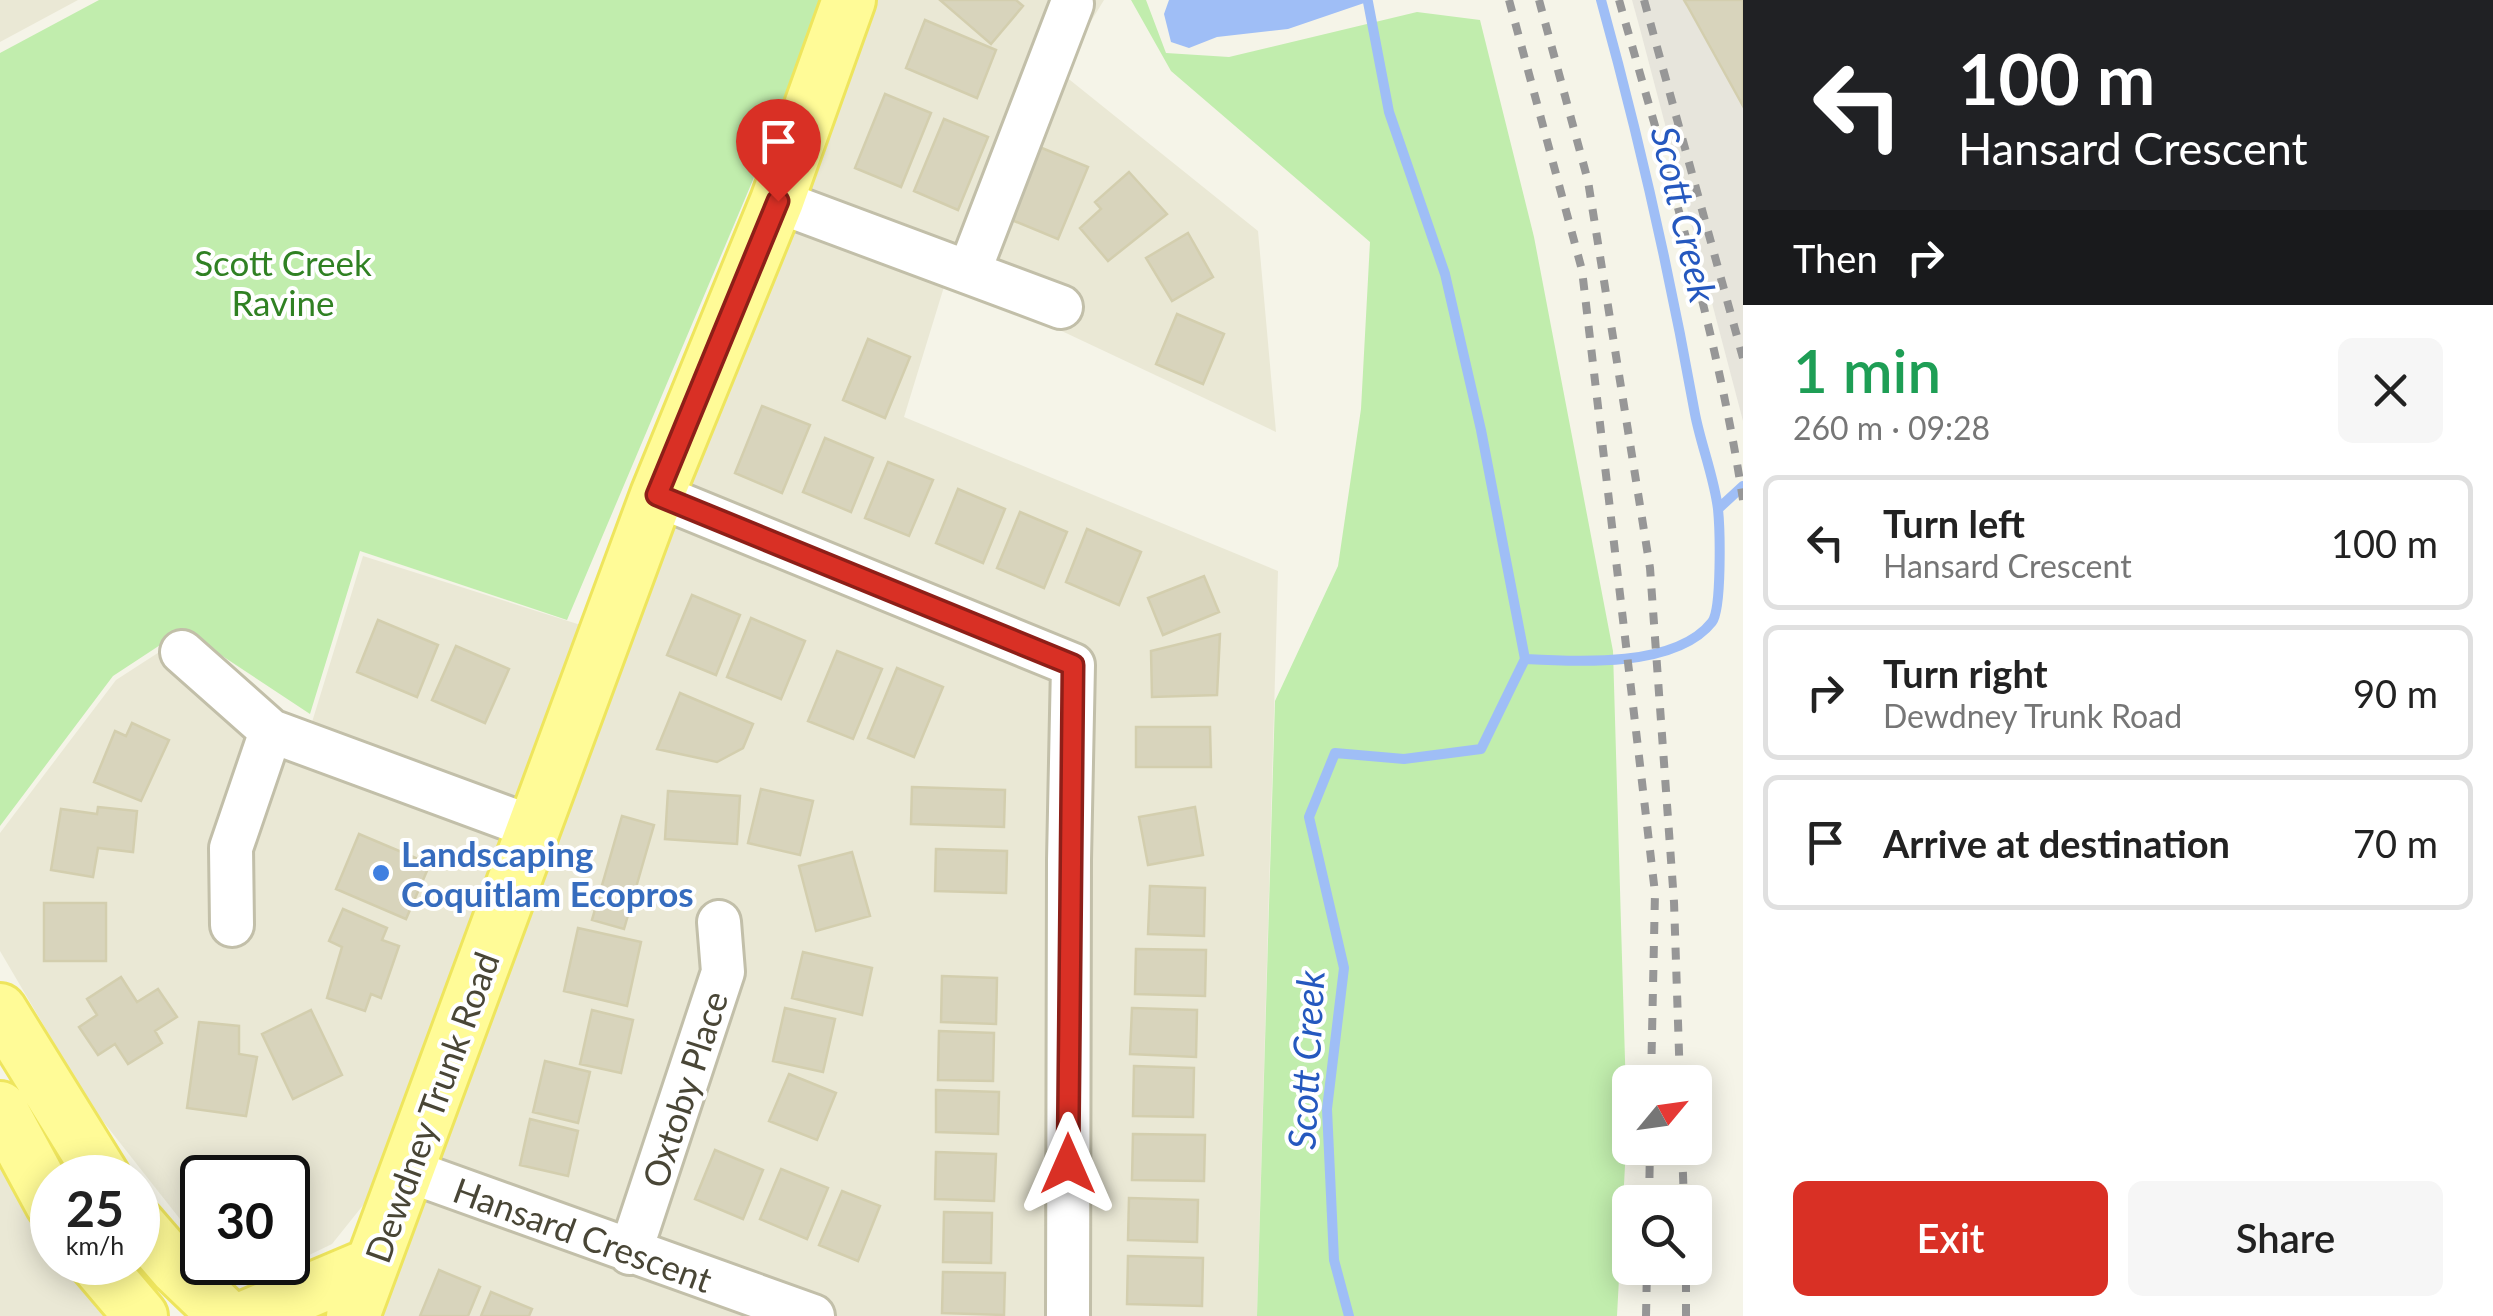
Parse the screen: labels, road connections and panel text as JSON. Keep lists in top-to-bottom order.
{
  "streets": {
    "main road": ["Dewdney Trunk Road"],
    "street": ["Oxtoby Place", "Hansard Crescent"]
  },
  "crossings": [
    ["Oxtoby Place", "Hansard Crescent"],
    ["Dewdney Trunk Road", "Hansard Crescent"]
  ],
  "water": ["Scott Creek"],
  "parks": ["Scott Creek Ravine"],
  "places": ["Landscaping Coquitlam Ecopros"],
  "north": "top right",
  "page": {
    "turn": ["100 m", "Hansard Crescent"],
    "then": "Then",
    "heading": ["1 min", "260 m · 09:28"],
    "list": [
      {
        "name": "Turn left",
        "note": "Hansard Crescent",
        "value": "100 m"
      },
      {
        "name": "Turn right",
        "note": "Dewdney Trunk Road",
        "value": "90 m"
      },
      {
        "name": "Arrive at destination",
        "value": "70 m"
      }
    ],
    "speed": "25 km/h",
    "limit": "30",
    "buttons": ["Exit", "Share"]
  }
}
